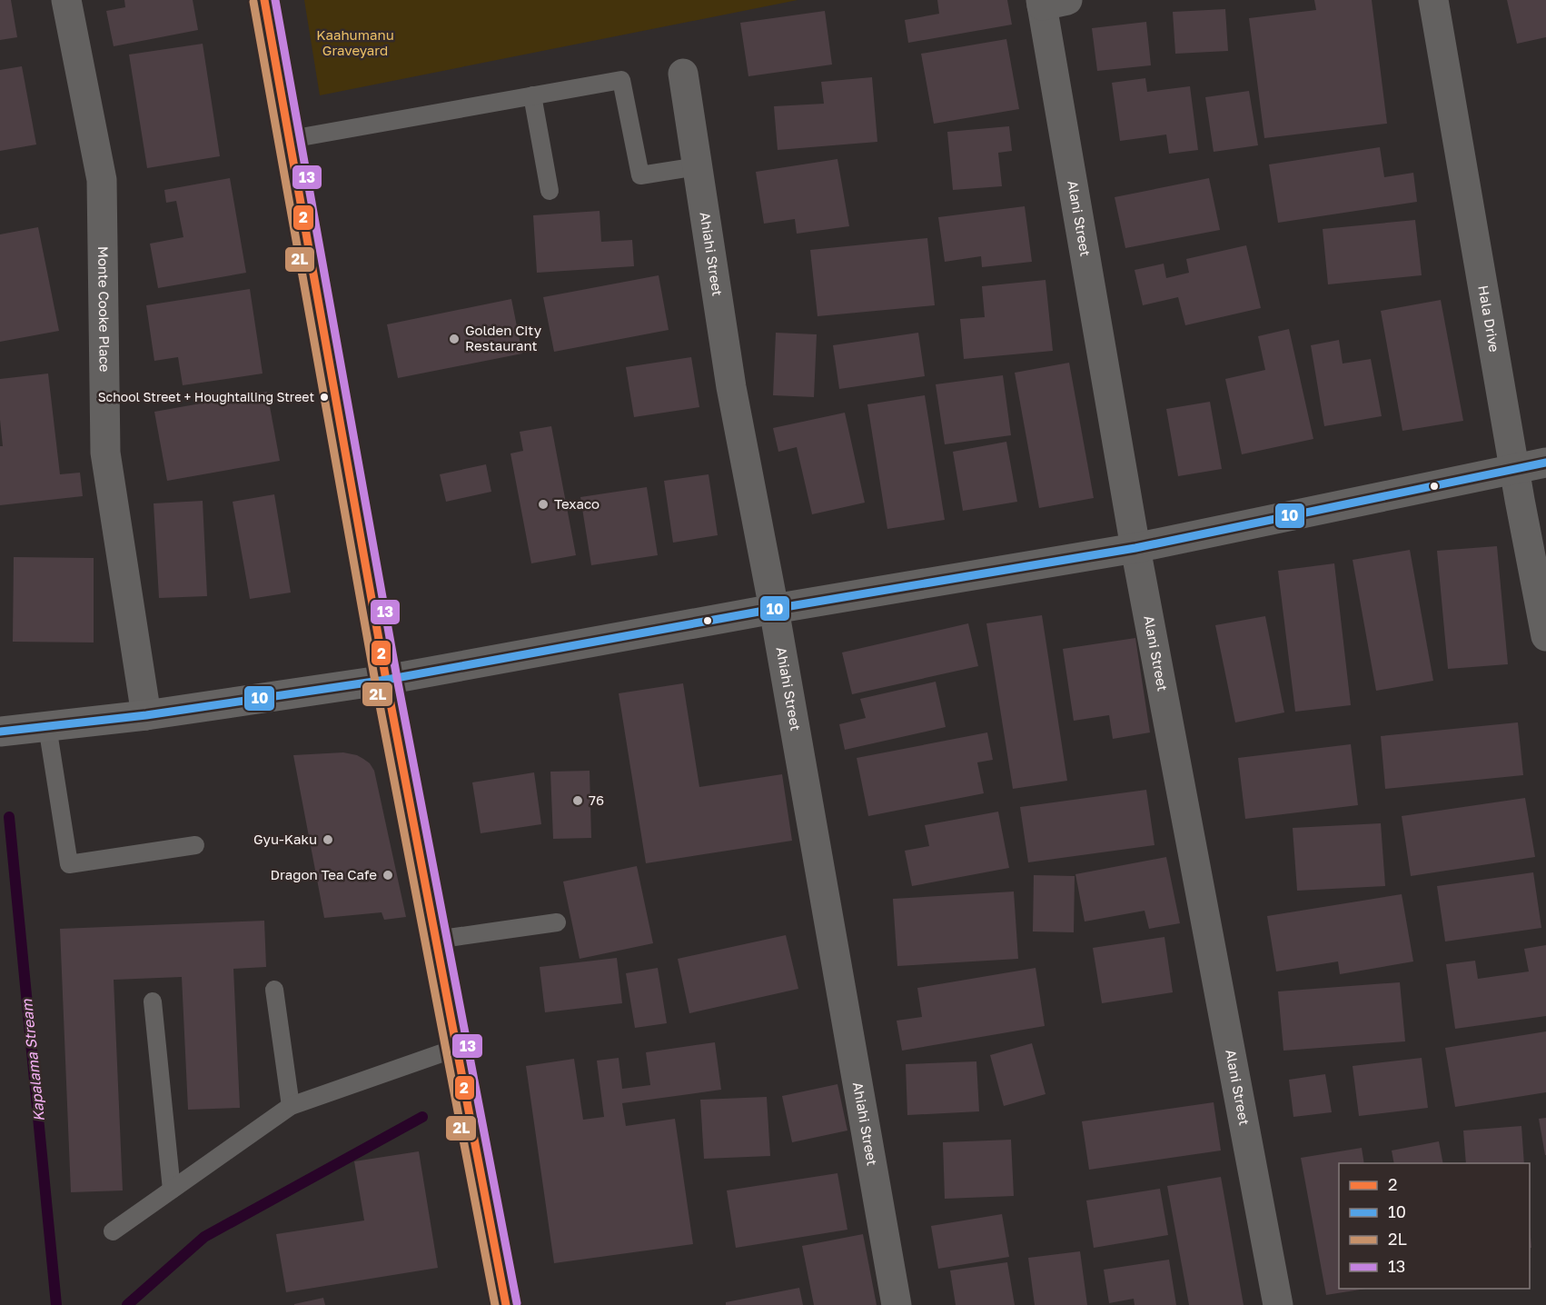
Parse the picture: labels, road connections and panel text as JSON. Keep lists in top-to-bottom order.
{
  "streets": {
    "street": [
      "Alani Street",
      "Ahiahi Street",
      "Monte Cooke Place",
      "Hala Drive"
    ]
  },
  "water": ["Kapalama Stream"],
  "parks": ["Kaahumanu Graveyard"],
  "places": [
    "Golden City Restaurant",
    "School Street + Houghtailing Street",
    "Texaco",
    "76",
    "Gyu-Kaku",
    "Dragon Tea Cafe"
  ],
  "lines": [
    "transit line 2",
    "transit line 13",
    "transit line 2L",
    "transit line 10"
  ],
  "legend": [
    "2",
    "10",
    "2L",
    "13"
  ]
}
